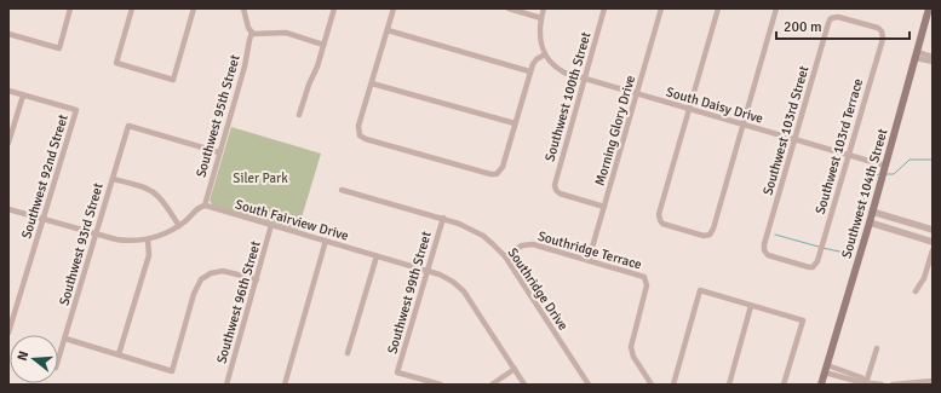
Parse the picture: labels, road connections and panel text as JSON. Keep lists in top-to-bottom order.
{
  "streets": {
    "main road": ["Southwest 104th Street"],
    "street": [
      "Southwest 100th Street",
      "South Daisy Drive",
      "Southwest 95th Street",
      "Morning Glory Drive",
      "Southwest 103rd Street",
      "Southwest 103rd Terrace",
      "Southwest 92nd Street",
      "South Fairview Drive",
      "Southwest 93rd Street",
      "Southridge Terrace",
      "Southridge Drive",
      "Southwest 99th Street",
      "Southwest 96th Street"
    ]
  },
  "crossings": [
    ["Southwest 100th Street", "South Daisy Drive"],
    ["Southwest 100th Street", "Morning Glory Drive"],
    ["South Daisy Drive", "Morning Glory Drive"],
    ["South Daisy Drive", "Southwest 103rd Street"],
    ["South Daisy Drive", "Southwest 103rd Terrace"],
    ["South Daisy Drive", "Southwest 104th Street"],
    ["Southwest 95th Street", "South Fairview Drive"],
    ["Southwest 95th Street", "Southwest 93rd Street"],
    ["Morning Glory Drive", "Southridge Terrace"],
    ["Southwest 103rd Street", "Southwest 103rd Terrace"],
    ["South Fairview Drive", "Southwest 99th Street"],
    ["South Fairview Drive", "Southwest 96th Street"],
    ["Southridge Terrace", "Southridge Drive"],
    ["Southridge Drive", "Southwest 99th Street"]
  ],
  "parks": ["Siler Park"],
  "scale_bar": "200 m",
  "north": "left"
}
